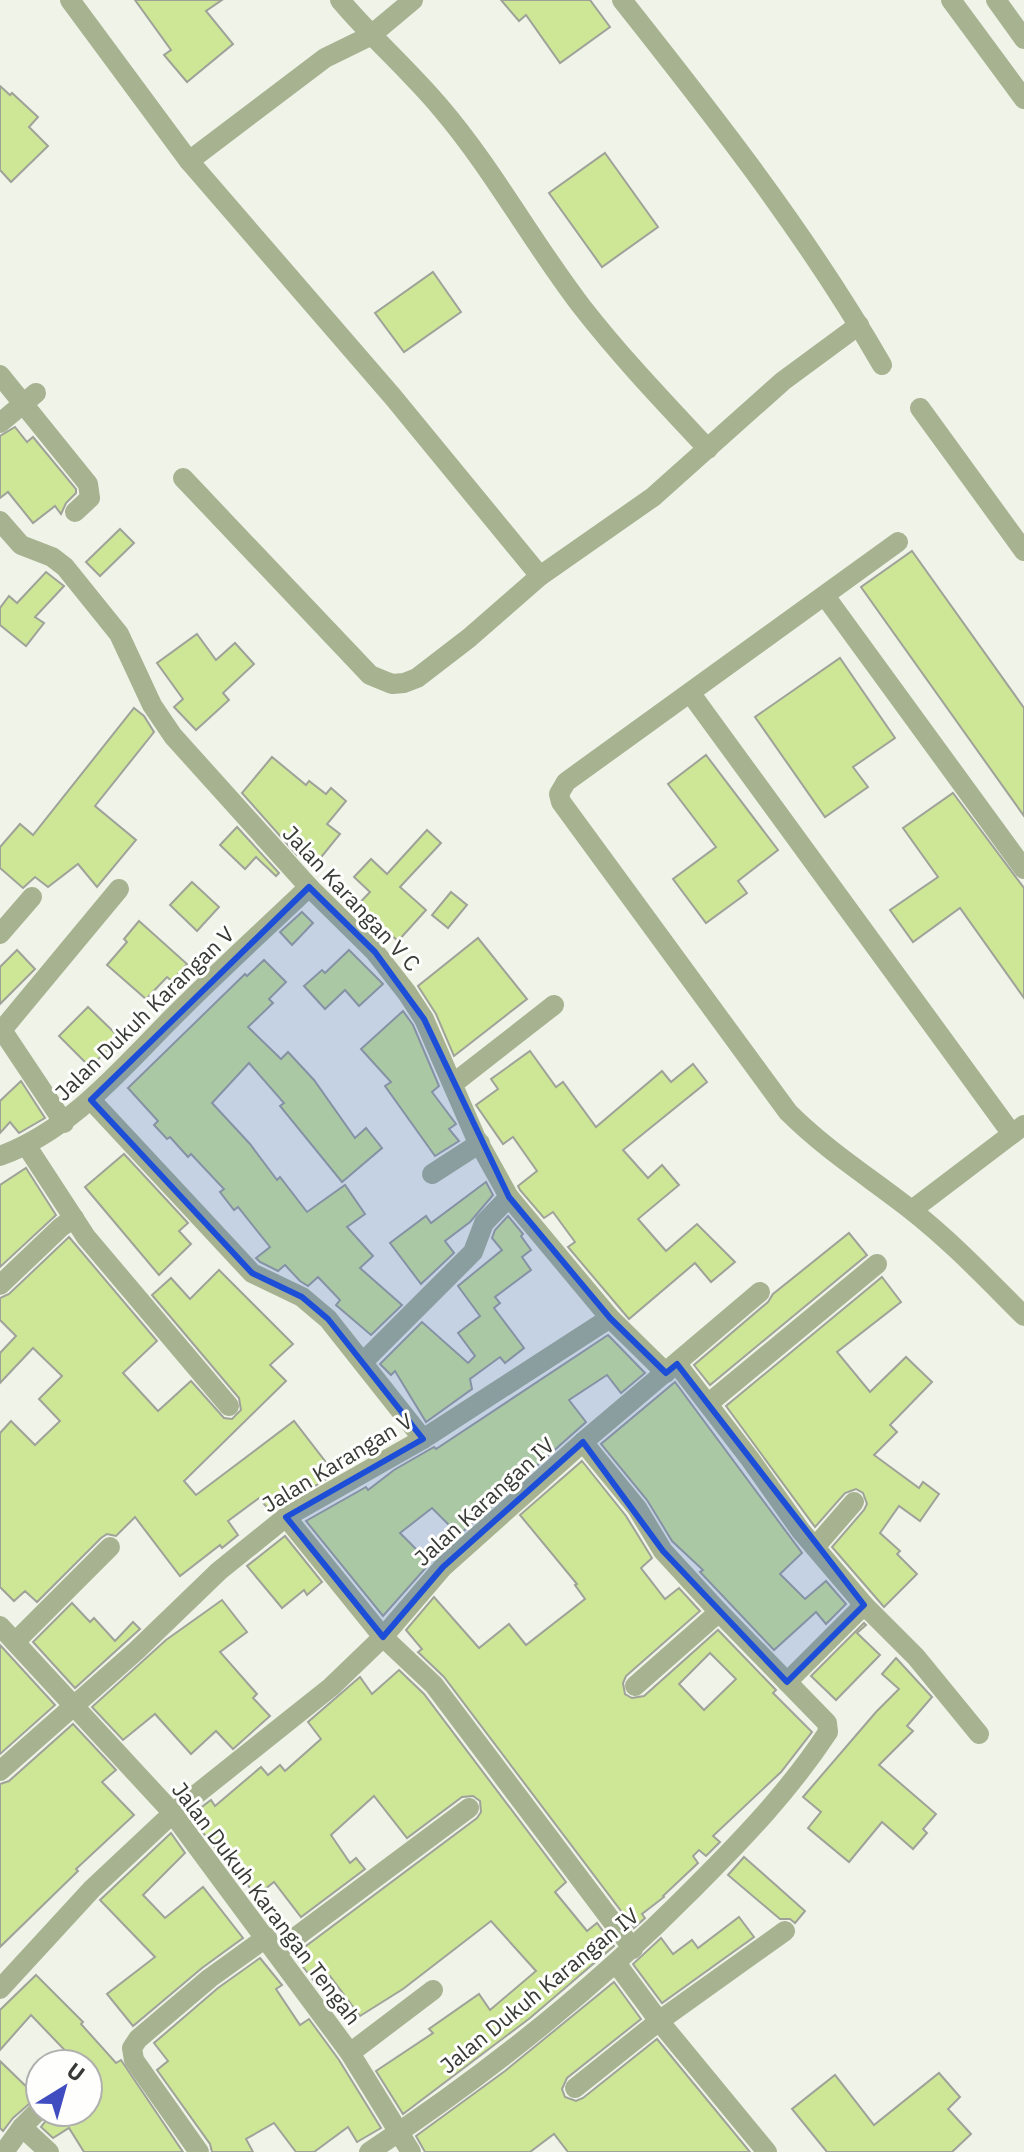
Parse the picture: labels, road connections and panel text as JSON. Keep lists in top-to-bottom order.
{
  "streets": {
    "street": [
      "Jalan Karangan V C",
      "Jalan Dukuh Karangan V",
      "Jalan Karangan V",
      "Jalan Karangan IV",
      "Jalan Dukuh Karangan Tengah",
      "Jalan Dukuh Karangan IV"
    ]
  },
  "crossings": [
    ["Jalan Karangan V C", "Jalan Dukuh Karangan V"],
    ["Jalan Karangan V C", "Jalan Karangan V"],
    ["Jalan Karangan V C", "Jalan Karangan IV"],
    ["Jalan Karangan V", "Jalan Dukuh Karangan Tengah"],
    ["Jalan Karangan IV", "Jalan Dukuh Karangan Tengah"],
    ["Jalan Dukuh Karangan Tengah", "Jalan Dukuh Karangan IV"]
  ],
  "north": "top right"
}
